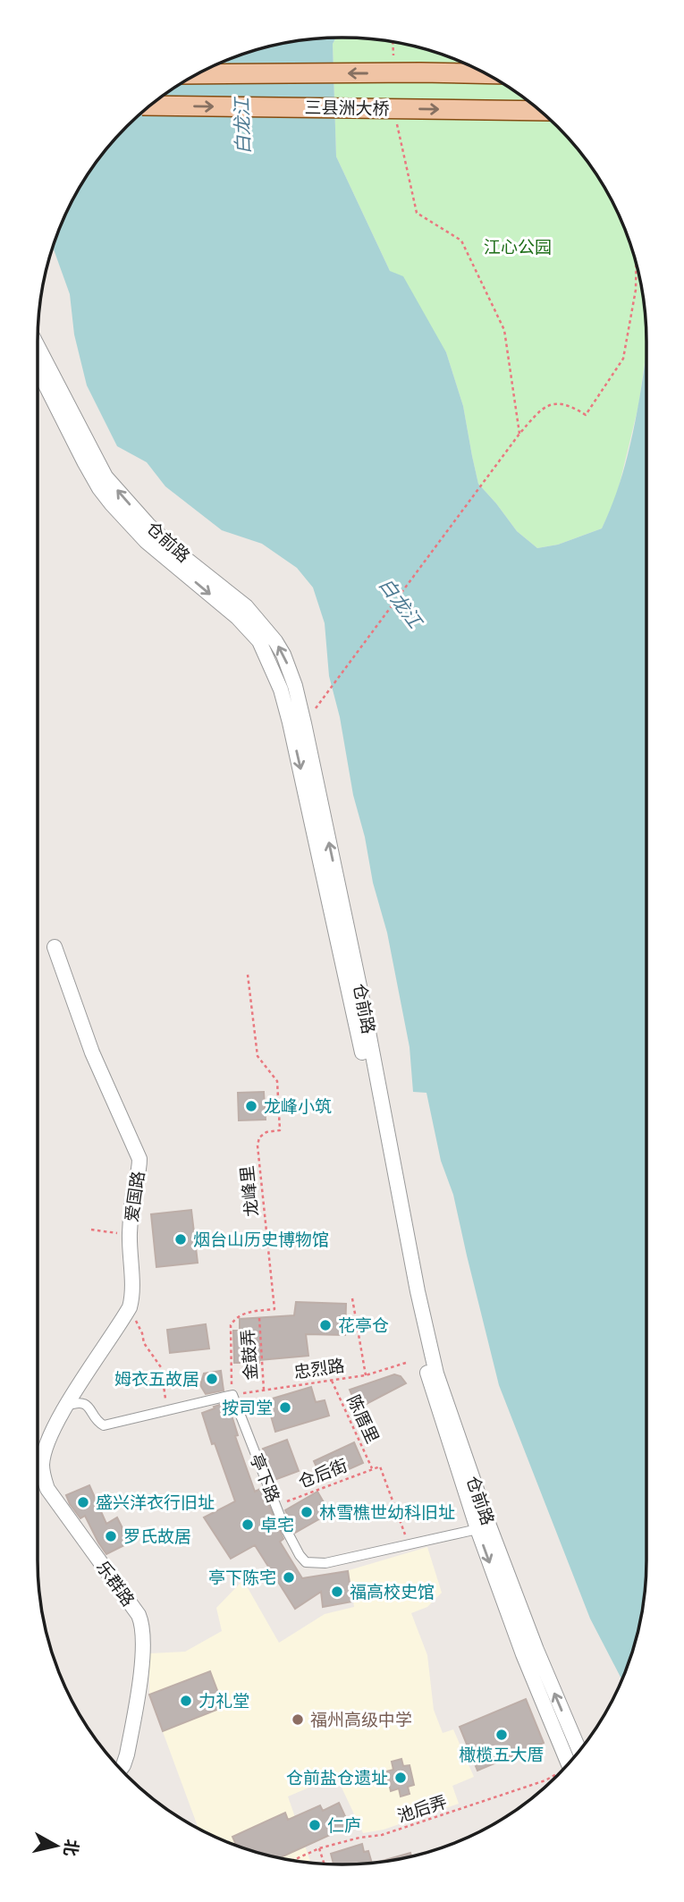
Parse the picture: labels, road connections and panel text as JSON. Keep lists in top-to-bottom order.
{
  "streets": {
    "main road": ["三县洲大桥"],
    "street": [
      "仓前路",
      "爱国路",
      "亭下路",
      "乐群路"
    ],
    "path": [
      "龙峰里",
      "金鼓弄",
      "忠烈路",
      "陈厝里",
      "仓后街",
      "池后弄"
    ]
  },
  "crossings": [
    ["仓前路", "亭下路"],
    ["龙峰里", "忠烈路"],
    ["龙峰里", "亭下路"],
    ["爱国路", "乐群路"],
    ["金鼓弄", "忠烈路"],
    ["忠烈路", "陈厝里"],
    ["忠烈路", "亭下路"],
    ["陈厝里", "仓后街"],
    ["仓后街", "亭下路"]
  ],
  "water": ["白龙江"],
  "parks": ["江心公园"],
  "places": [
    "龙峰小筑",
    "烟台山历史博物馆",
    "花亭仓",
    "姆衣五故居",
    "按司堂",
    "盛兴洋衣行旧址",
    "林雪樵世幼科旧址",
    "卓宅",
    "罗氏故居",
    "亭下陈宅",
    "福高校史馆",
    "力礼堂",
    "福州高级中学",
    "橄榄五大厝",
    "仓前盐仓遗址",
    "仁庐"
  ],
  "north": "right"
}
